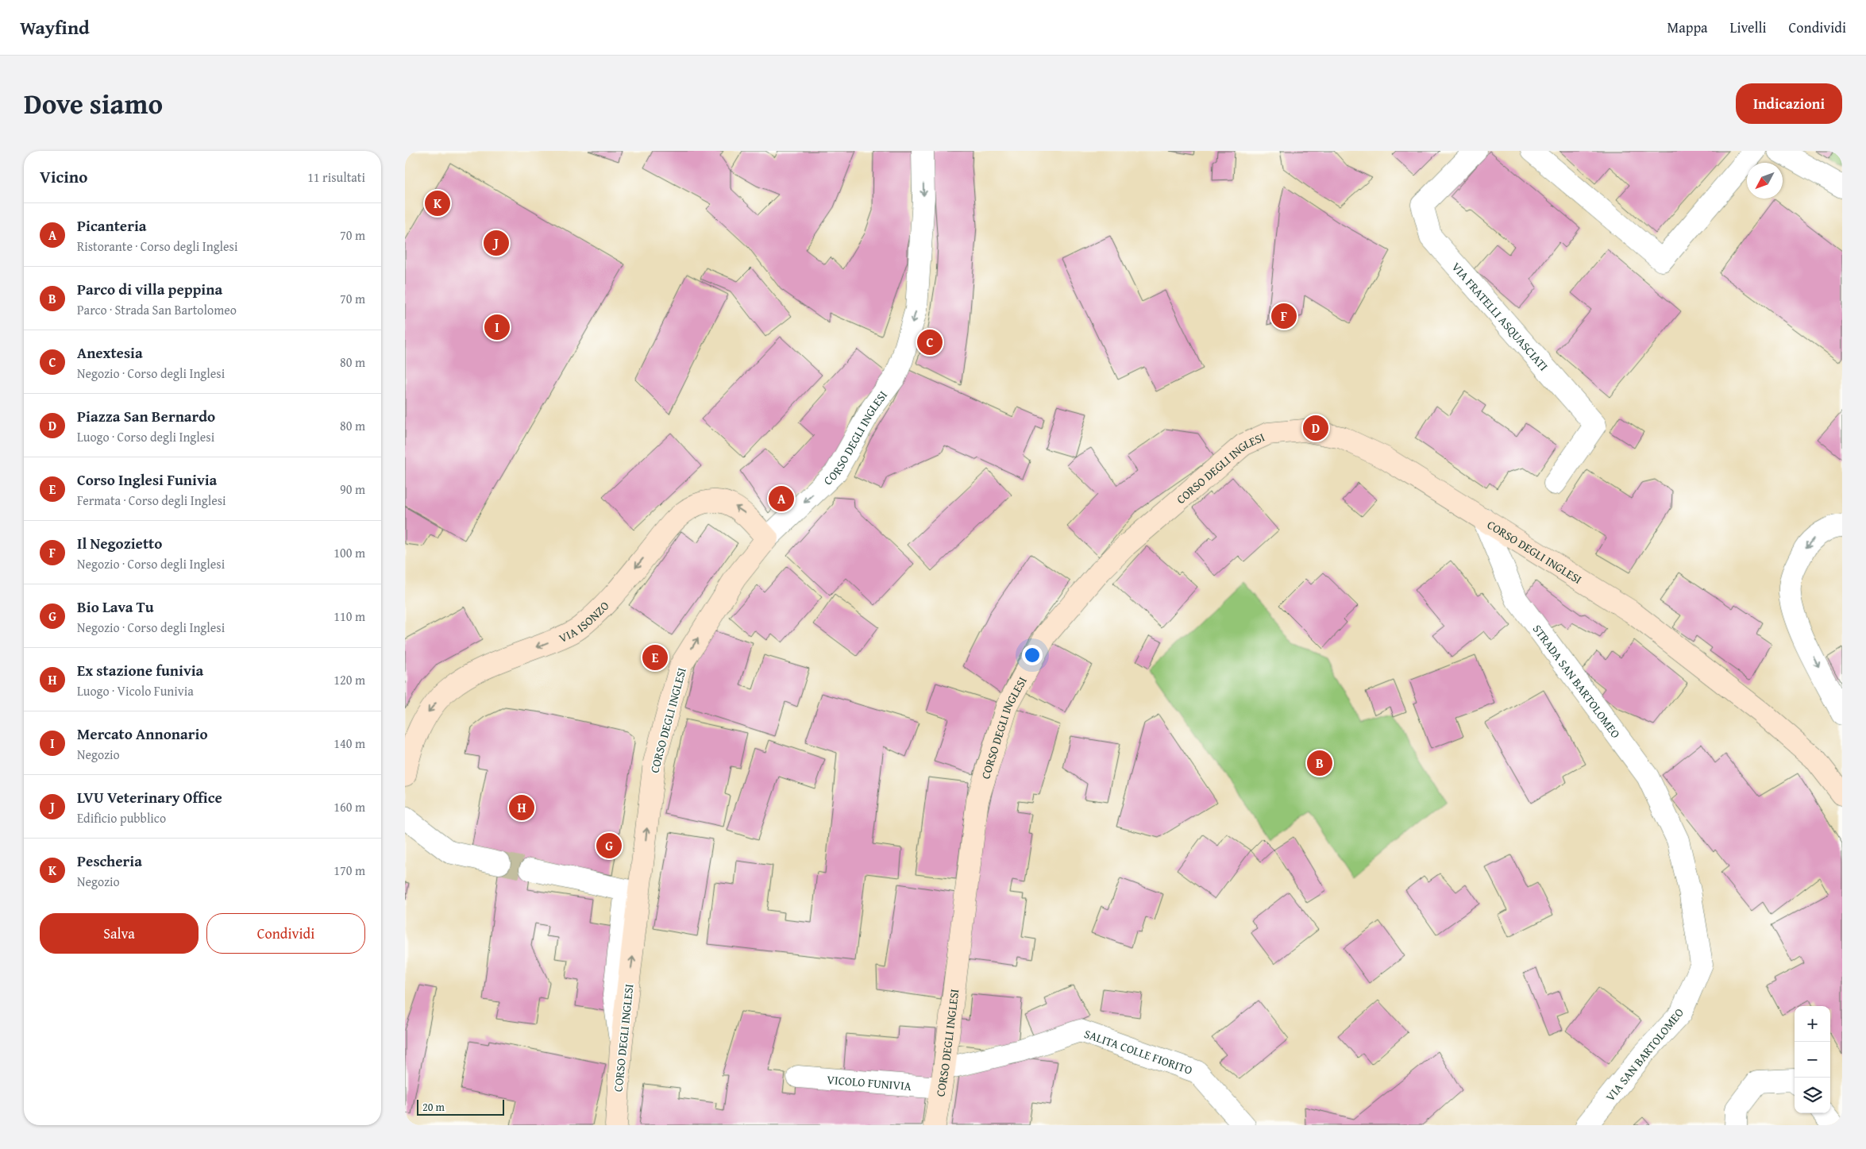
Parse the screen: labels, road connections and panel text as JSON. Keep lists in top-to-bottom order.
{
  "streets": {
    "main road": ["CORSO DEGLI INGLESI", "VIA ISONZO"],
    "street": [
      "VIA FRATELLI ASQUASCIATI",
      "STRADA SAN BARTOLOMEO",
      "SALITA COLLE FIORITO",
      "VIA SAN BARTOLOMEO",
      "VICOLO FUNIVIA"
    ]
  },
  "crossings": [
    ["CORSO DEGLI INGLESI", "VIA ISONZO"],
    ["CORSO DEGLI INGLESI", "STRADA SAN BARTOLOMEO"],
    ["CORSO DEGLI INGLESI", "SALITA COLLE FIORITO"],
    ["CORSO DEGLI INGLESI", "VICOLO FUNIVIA"],
    ["STRADA SAN BARTOLOMEO", "VIA SAN BARTOLOMEO"],
    ["SALITA COLLE FIORITO", "VICOLO FUNIVIA"]
  ],
  "one_way": ["VIA ISONZO"],
  "scale_bar": "20 m",
  "north": "bottom left",
  "page": {
    "header": "Wayfind",
    "nav": ["Mappa", "Livelli", "Condividi"],
    "title": "Dove siamo",
    "buttons": [
      "Indicazioni",
      ["Salva", "Condividi"]
    ],
    "heading": ["Vicino", "11 risultati"],
    "pins": [
      "K",
      "J",
      "F",
      "I",
      "C",
      "D",
      "A",
      "E",
      "B",
      "H",
      "G"
    ],
    "list": [
      {
        "mark": "A",
        "name": "Picanteria",
        "note": "Ristorante · Corso degli Inglesi",
        "value": "70 m"
      },
      {
        "mark": "B",
        "name": "Parco di villa peppina",
        "note": "Parco · Strada San Bartolomeo",
        "value": "70 m"
      },
      {
        "mark": "C",
        "name": "Anextesia",
        "note": "Negozio · Corso degli Inglesi",
        "value": "80 m"
      },
      {
        "mark": "D",
        "name": "Piazza San Bernardo",
        "note": "Luogo · Corso degli Inglesi",
        "value": "80 m"
      },
      {
        "mark": "E",
        "name": "Corso Inglesi Funivia",
        "note": "Fermata · Corso degli Inglesi",
        "value": "90 m"
      },
      {
        "mark": "F",
        "name": "Il Negozietto",
        "note": "Negozio · Corso degli Inglesi",
        "value": "100 m"
      },
      {
        "mark": "G",
        "name": "Bio Lava Tu",
        "note": "Negozio · Corso degli Inglesi",
        "value": "110 m"
      },
      {
        "mark": "H",
        "name": "Ex stazione funivia",
        "note": "Luogo · Vicolo Funivia",
        "value": "120 m"
      },
      {
        "mark": "I",
        "name": "Mercato Annonario",
        "note": "Negozio",
        "value": "140 m"
      },
      {
        "mark": "J",
        "name": "LVU Veterinary Office",
        "note": "Edificio pubblico",
        "value": "160 m"
      },
      {
        "mark": "K",
        "name": "Pescheria",
        "note": "Negozio",
        "value": "170 m"
      }
    ],
    "map_buttons": ["+", "−"],
    "scale": "20 m"
  }
}
